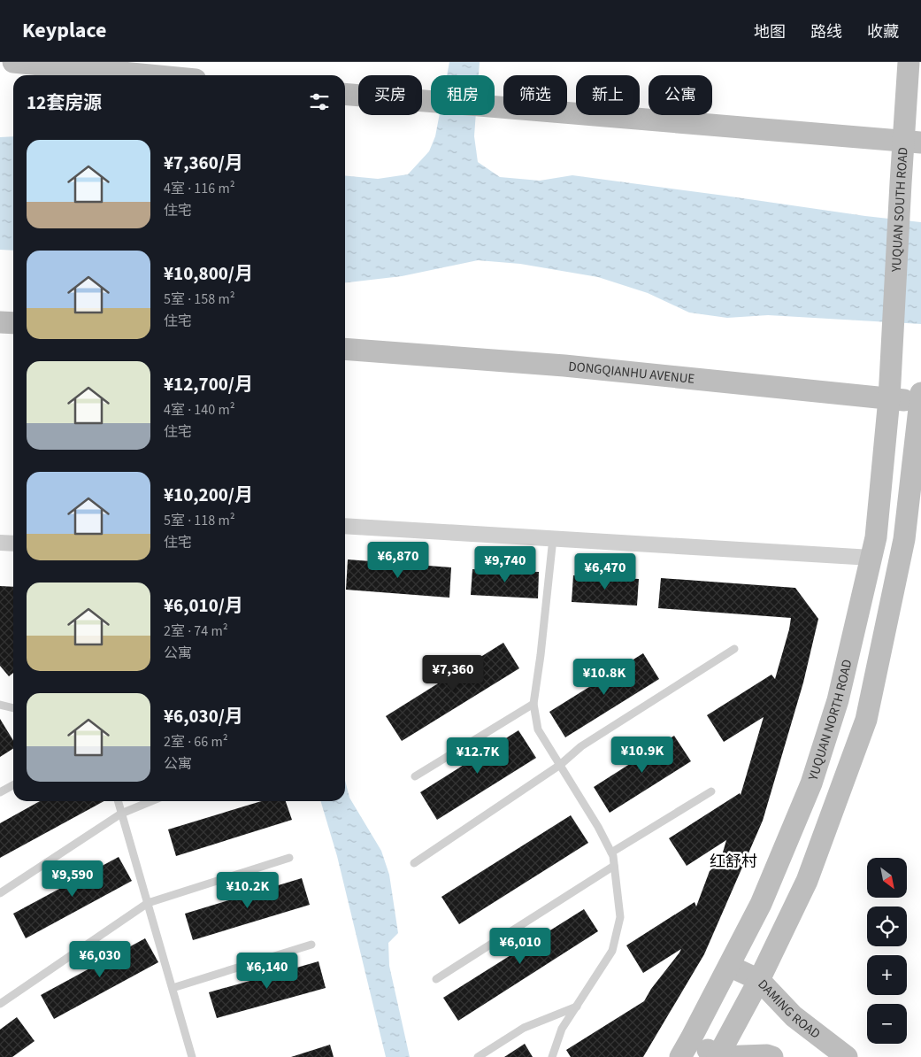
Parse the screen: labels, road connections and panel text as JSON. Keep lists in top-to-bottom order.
{
  "streets": {
    "street": [
      "YUQUAN SOUTH ROAD",
      "DONGQIANHU AVENUE",
      "YUQUAN NORTH ROAD",
      "DAMING ROAD"
    ]
  },
  "crossings": [
    ["YUQUAN SOUTH ROAD", "YUQUAN NORTH ROAD"],
    ["DONGQIANHU AVENUE", "YUQUAN NORTH ROAD"],
    ["YUQUAN NORTH ROAD", "DAMING ROAD"]
  ],
  "districts": ["红舒村"],
  "north": "bottom right",
  "page": {
    "header": "Keyplace",
    "nav": ["地图", "路线", "收藏"],
    "chip": [
      "买房",
      "租房",
      "筛选",
      "新上",
      "公寓"
    ],
    "heading": "12套房源",
    "list": [
      {
        "name": "¥7,360/月",
        "note": "4室 · 116 m² · 住宅"
      },
      {
        "name": "¥10,800/月",
        "note": "5室 · 158 m² · 住宅"
      },
      {
        "name": "¥12,700/月",
        "note": "4室 · 140 m² · 住宅"
      },
      {
        "name": "¥10,200/月",
        "note": "5室 · 118 m² · 住宅"
      },
      {
        "name": "¥6,010/月",
        "note": "2室 · 74 m² · 公寓"
      },
      {
        "name": "¥6,030/月",
        "note": "2室 · 66 m² · 公寓"
      }
    ],
    "price": [
      "¥6,870",
      "¥9,740",
      "¥6,470",
      "¥7,360",
      "¥10.8K",
      "¥10.9K",
      "¥12.7K",
      "¥9,590",
      "¥10.2K",
      "¥6,010",
      "¥6,030",
      "¥6,140"
    ],
    "map_buttons": ["+", "−"]
  }
}
